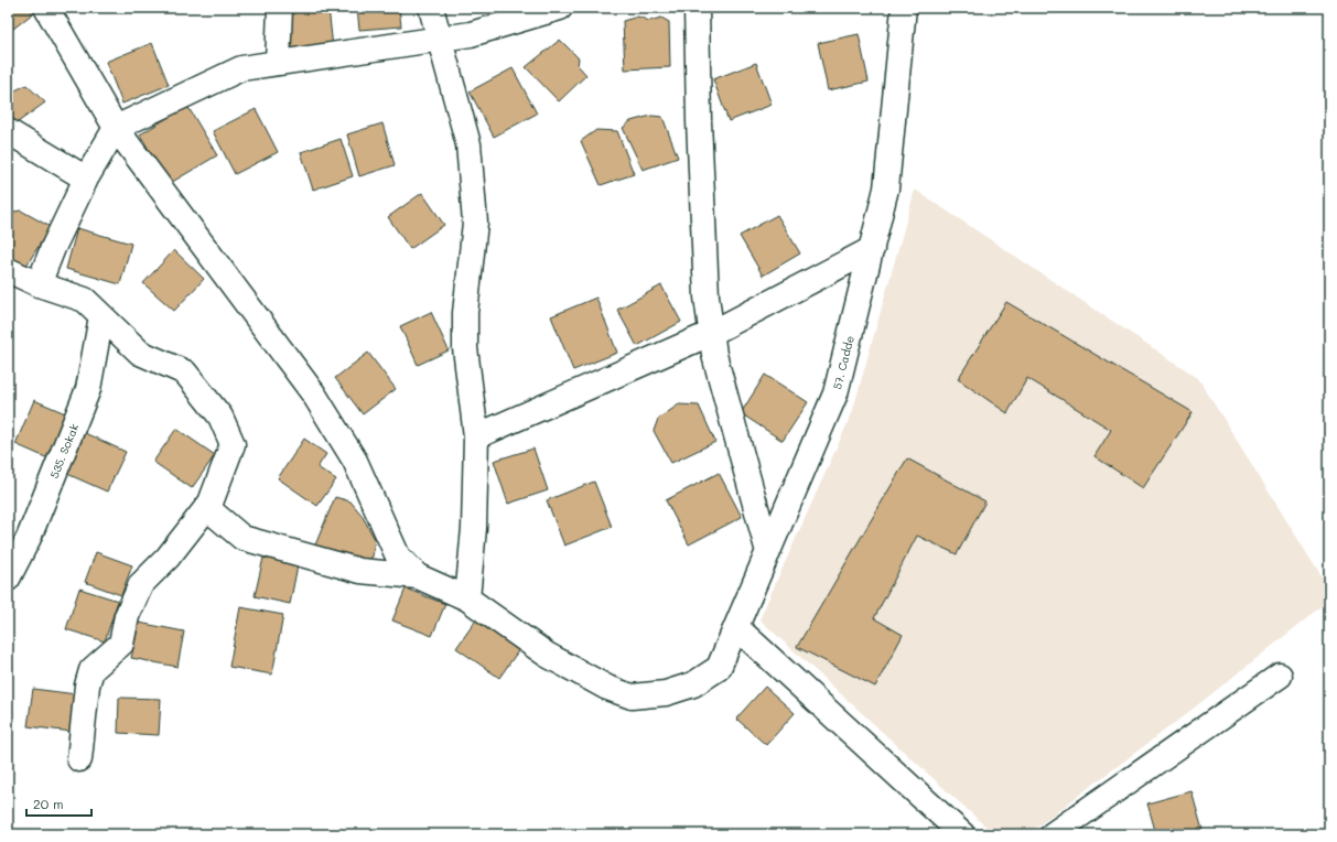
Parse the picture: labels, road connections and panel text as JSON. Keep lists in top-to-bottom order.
{
  "streets": {
    "street": ["57. Cadde", "535. Sokak"]
  },
  "scale_bar": "20 m"
}
